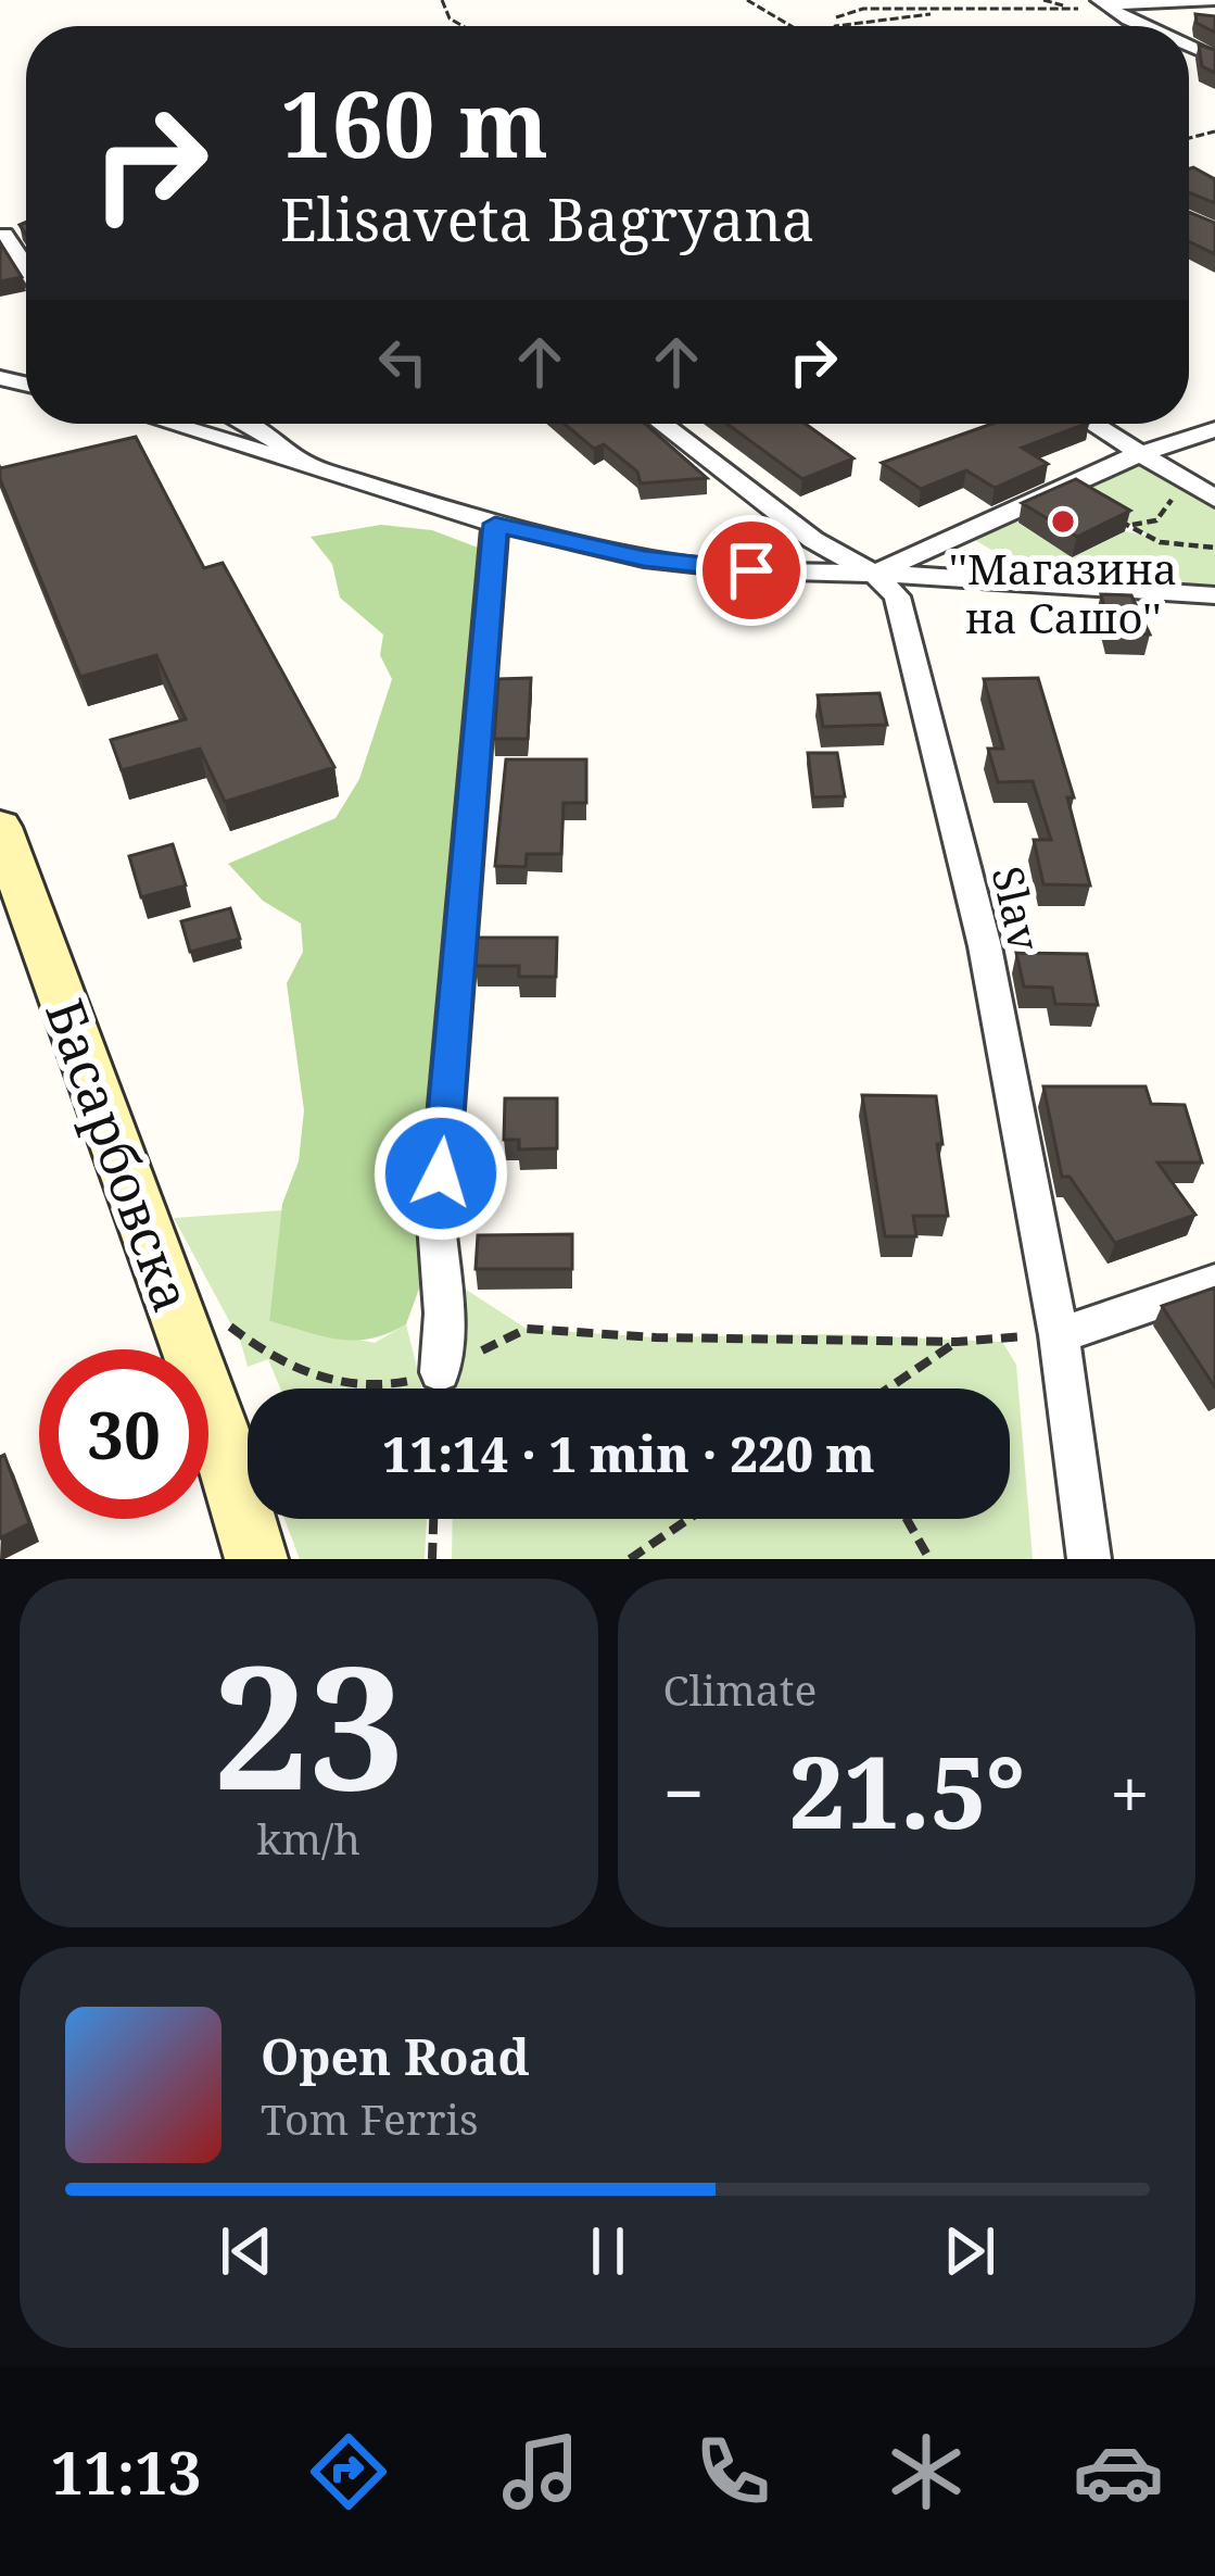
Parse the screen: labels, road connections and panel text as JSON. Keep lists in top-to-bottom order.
{
  "streets": {
    "street": ["Slav", "Басарбовска"]
  },
  "places": ["''Магазина на Сашо''"],
  "page": {
    "turn": ["160 m", "Elisaveta Bagryana"],
    "limit": "30",
    "trip": "11:14 · 1 min · 220 m",
    "tile": [
      ["23", "km/h"],
      "Climate"
    ],
    "heat": ["−", "21.5°", "+"],
    "song": ["Open Road", "Tom Ferris"],
    "tabs": "11:13"
  }
}
